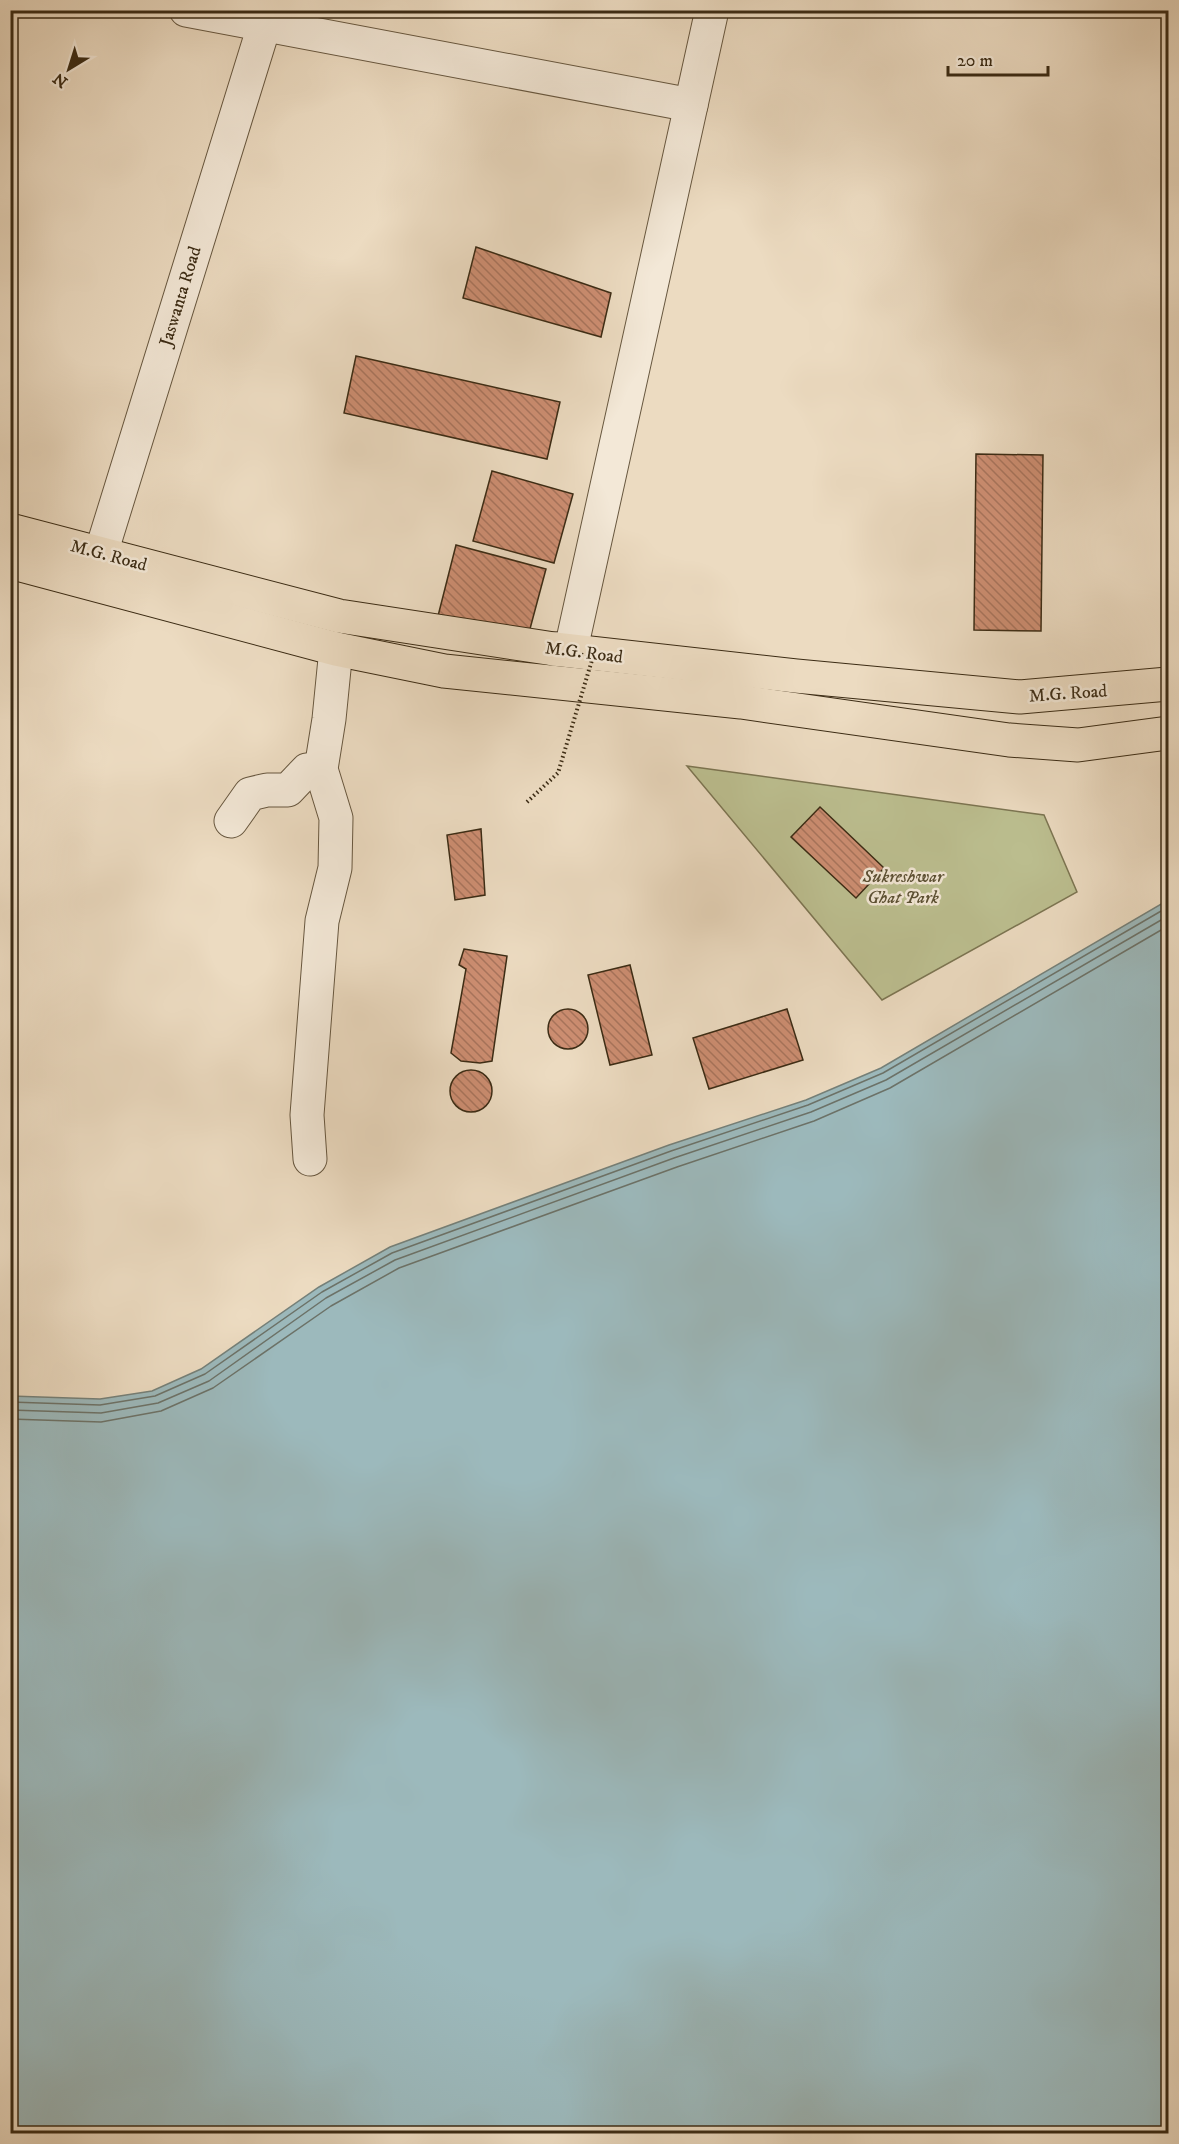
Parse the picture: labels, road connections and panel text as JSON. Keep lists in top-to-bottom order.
{
  "streets": {
    "main road": ["M.G. Road"],
    "street": ["Jaswanta Road"]
  },
  "crossings": [
    ["Jaswanta Road", "M.G. Road"]
  ],
  "parks": ["Sukreshwar Ghat Park"],
  "scale_bar": "20 m",
  "north": "bottom left"
}
